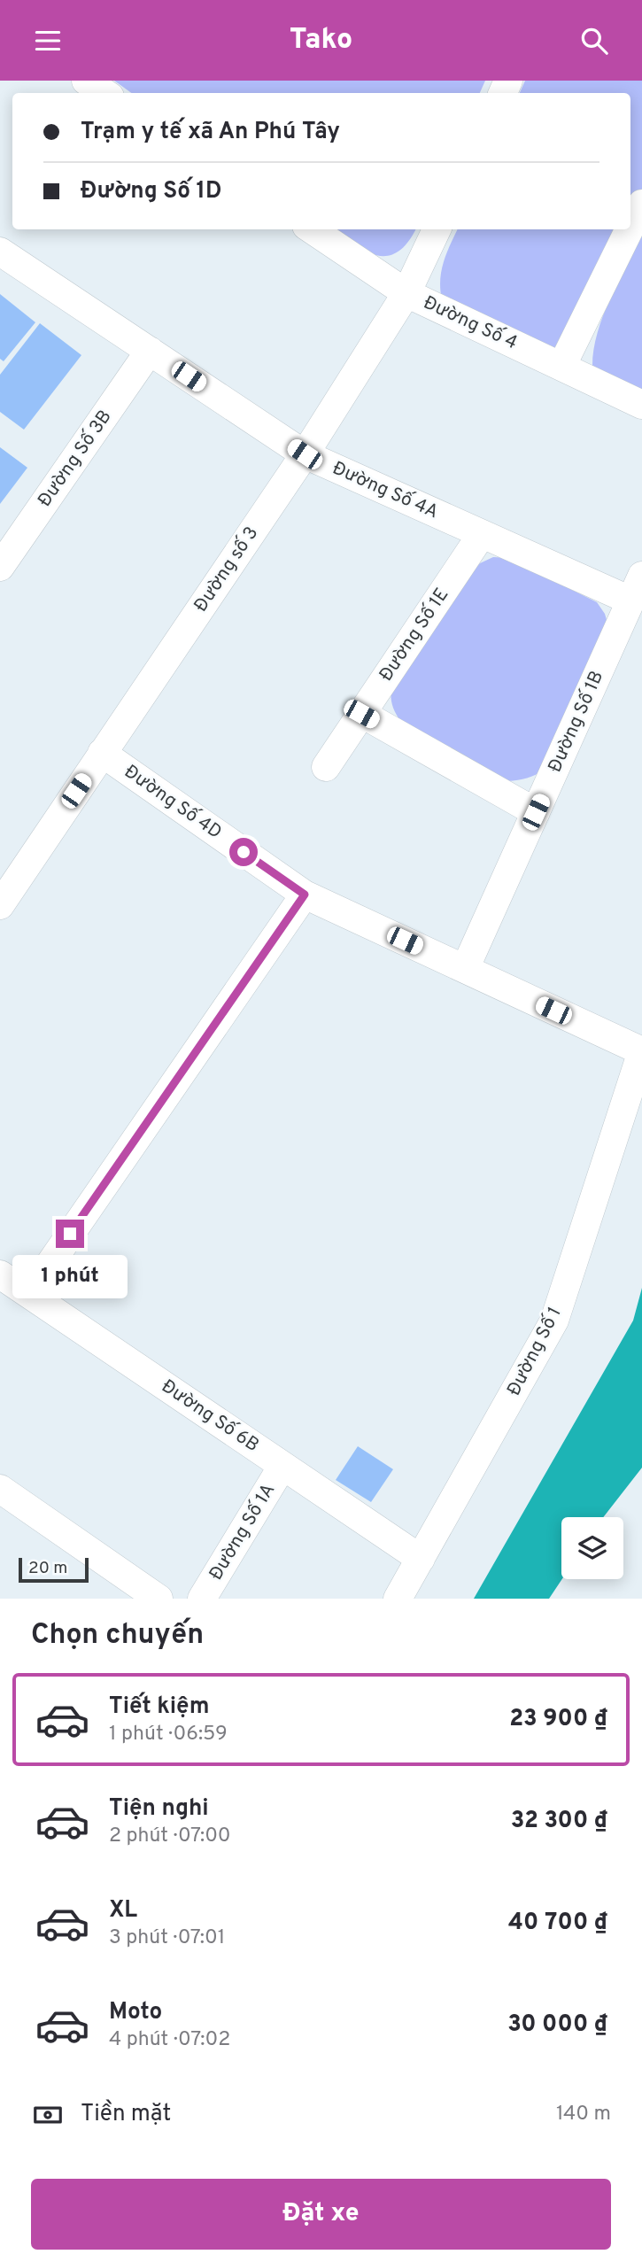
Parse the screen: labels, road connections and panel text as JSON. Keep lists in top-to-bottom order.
{
  "streets": {
    "street": [
      "Đường Số 4",
      "Đường Số 3B",
      "Đường Số 4A",
      "Đường số 3",
      "Đường Số 1E",
      "Đường Số 1B",
      "Đường Số 4D",
      "Đường Số 1",
      "Đường Số 6B",
      "Đường Số 1A"
    ]
  },
  "crossings": [
    ["Đường Số 4", "Đường số 3"],
    ["Đường Số 3B", "Đường Số 4A"],
    ["Đường Số 4A", "Đường số 3"],
    ["Đường Số 4A", "Đường Số 1E"],
    ["Đường Số 4A", "Đường Số 1B"],
    ["Đường số 3", "Đường Số 4D"],
    ["Đường Số 1B", "Đường Số 4D"],
    ["Đường Số 4D", "Đường Số 1"],
    ["Đường Số 1", "Đường Số 6B"],
    ["Đường Số 6B", "Đường Số 1A"]
  ],
  "scale_bar": "20 m",
  "page": {
    "header": "Tako",
    "banner": ["Trạm y tế xã An Phú Tây", "Đường Số 1D"],
    "bubble": "1 phút",
    "scale": "20 m",
    "heading": "Chọn chuyến",
    "list": [
      {
        "name": "Tiết kiệm",
        "note": "1 phút · 06:59",
        "value": "23 900 ₫"
      },
      {
        "name": "Tiện nghi",
        "note": "2 phút · 07:00",
        "value": "32 300 ₫"
      },
      {
        "name": "XL",
        "note": "3 phút · 07:01",
        "value": "40 700 ₫"
      },
      {
        "name": "Moto",
        "note": "4 phút · 07:02",
        "value": "30 000 ₫"
      }
    ],
    "pay": ["Tiền mặt", "140 m"],
    "buttons": "Đặt xe"
  }
}
